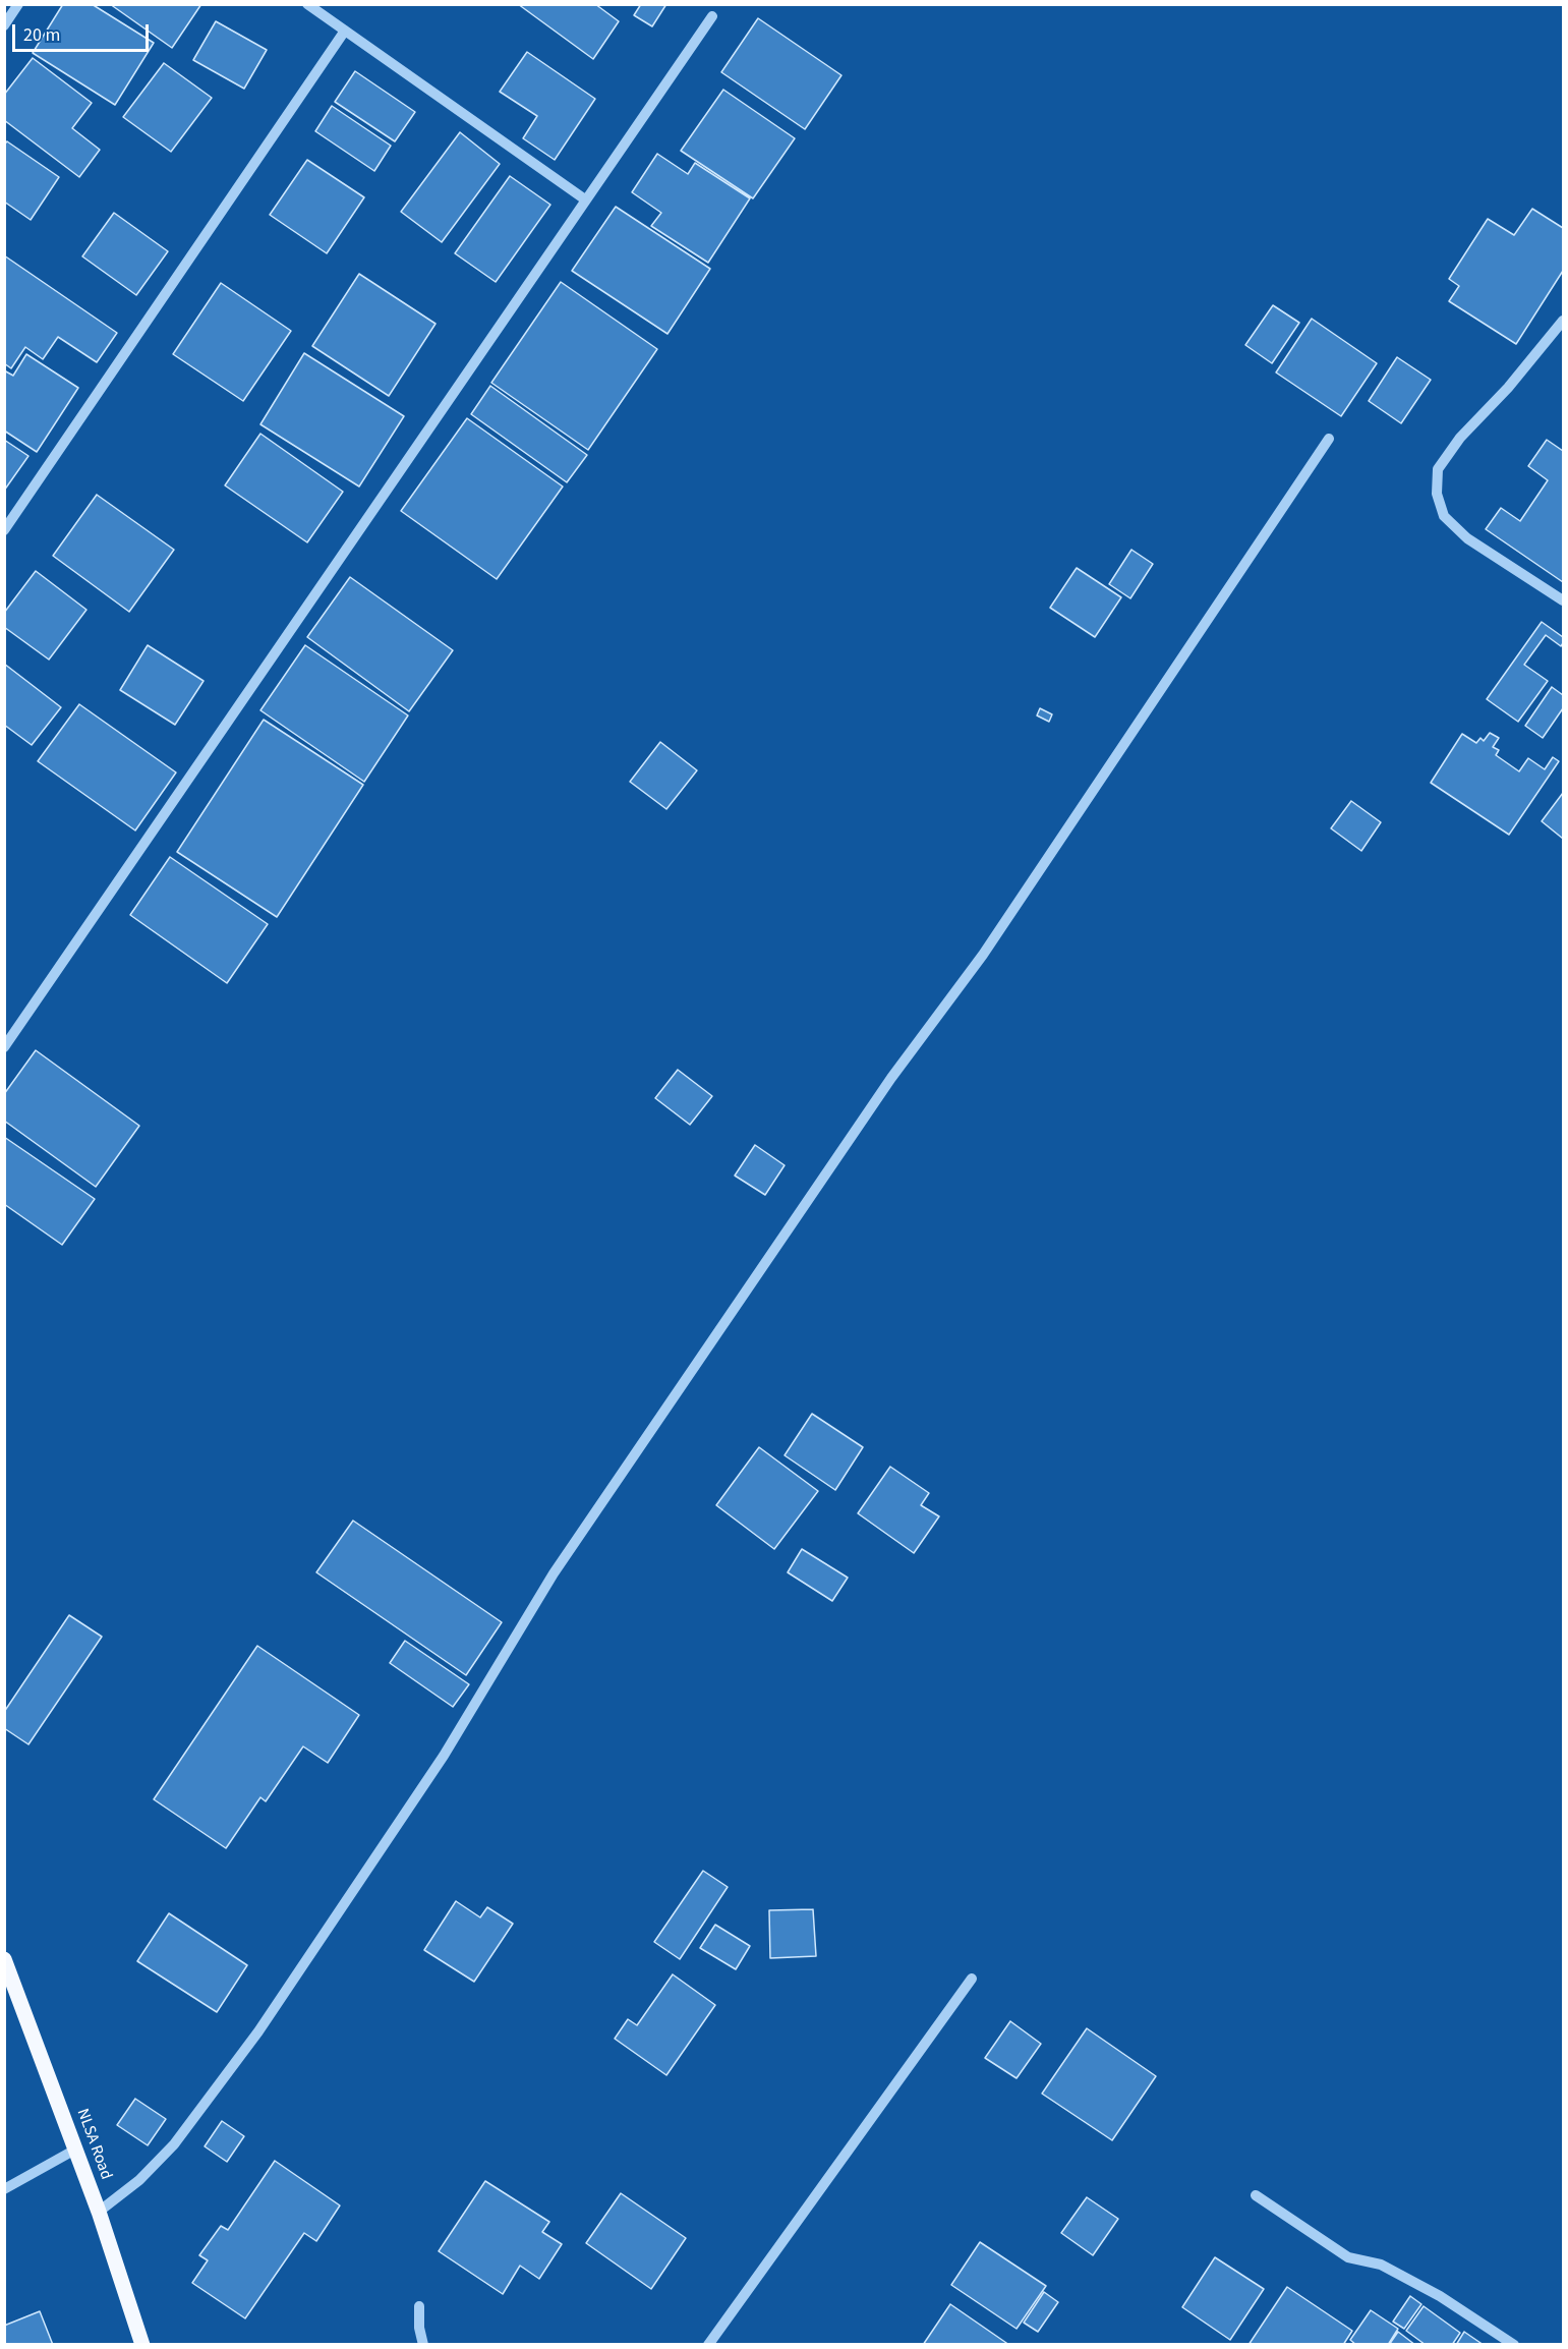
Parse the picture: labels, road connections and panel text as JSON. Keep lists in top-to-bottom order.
{
  "streets": {
    "main road": ["NLSA Road"]
  },
  "scale_bar": "20 m"
}
